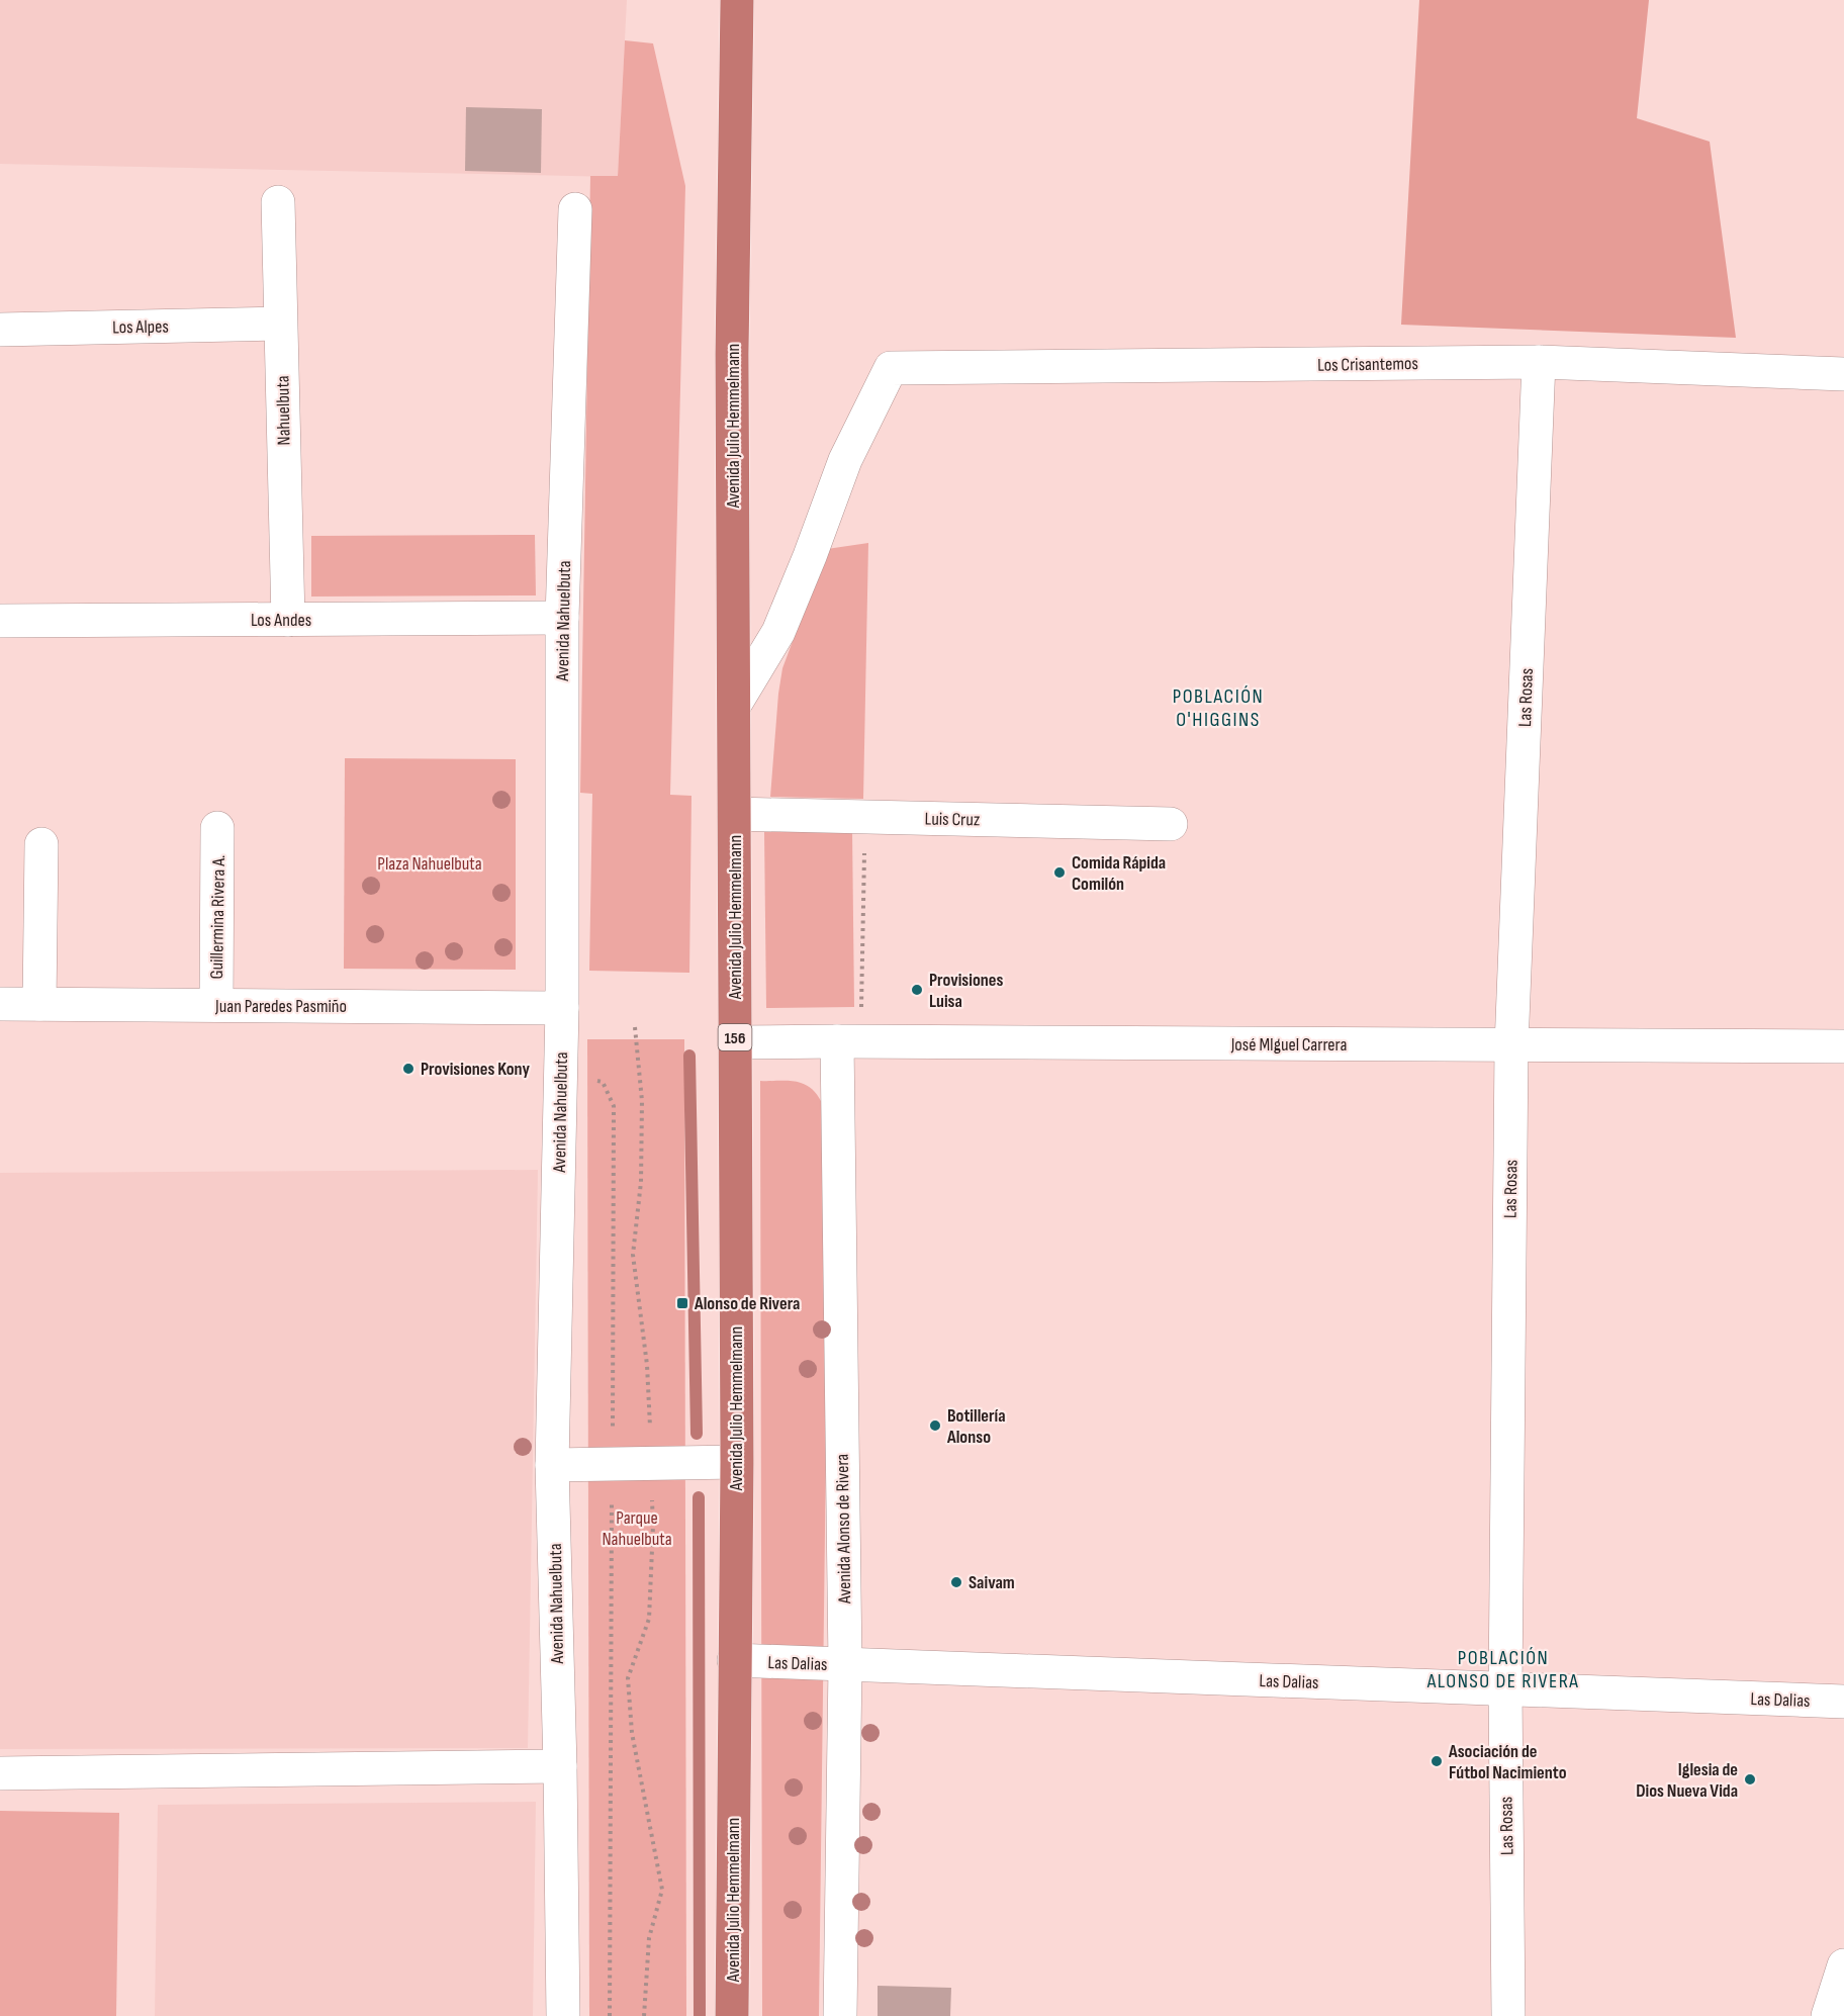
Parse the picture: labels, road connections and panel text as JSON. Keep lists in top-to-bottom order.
{
  "streets": {
    "highway": ["Avenida Julio Hemmelmann", "156"],
    "street": [
      "Los Alpes",
      "Los Crisantemos",
      "Nahuelbuta",
      "Los Andes",
      "Avenida Nahuelbuta",
      "Las Rosas",
      "Luis Cruz",
      "Guillermina Rivera A.",
      "Juan Paredes Pasmiño",
      "José MIguel Carrera",
      "Avenida Alonso de Rivera",
      "Las Dalias"
    ]
  },
  "crossings": [
    ["Los Alpes", "Nahuelbuta"],
    ["Los Crisantemos", "Avenida Julio Hemmelmann"],
    ["Los Crisantemos", "Las Rosas"],
    ["Nahuelbuta", "Los Andes"],
    ["Avenida Julio Hemmelmann", "Luis Cruz"],
    ["Avenida Julio Hemmelmann", "José MIguel Carrera"],
    ["Avenida Julio Hemmelmann", "Las Dalias"],
    ["Los Andes", "Avenida Nahuelbuta"],
    ["Avenida Nahuelbuta", "Juan Paredes Pasmiño"],
    ["Las Rosas", "José MIguel Carrera"],
    ["Las Rosas", "Las Dalias"],
    ["Guillermina Rivera A.", "Juan Paredes Pasmiño"],
    ["José MIguel Carrera", "Avenida Alonso de Rivera"],
    ["Avenida Alonso de Rivera", "Las Dalias"]
  ],
  "districts": ["POBLACIÓN O'HIGGINS", "POBLACIÓN ALONSO DE RIVERA"],
  "parks": ["Plaza Nahuelbuta", "Parque Nahuelbuta"],
  "places": {
    "other": [
      "Comida Rápida Comilón",
      "Provisiones Luisa",
      "Provisiones Kony",
      "Botillería Alonso",
      "Saivam",
      "Asociación de Fútbol Nacimiento",
      "Iglesia de Dios Nueva Vida"
    ],
    "transit": ["Alonso de Rivera"]
  }
}
